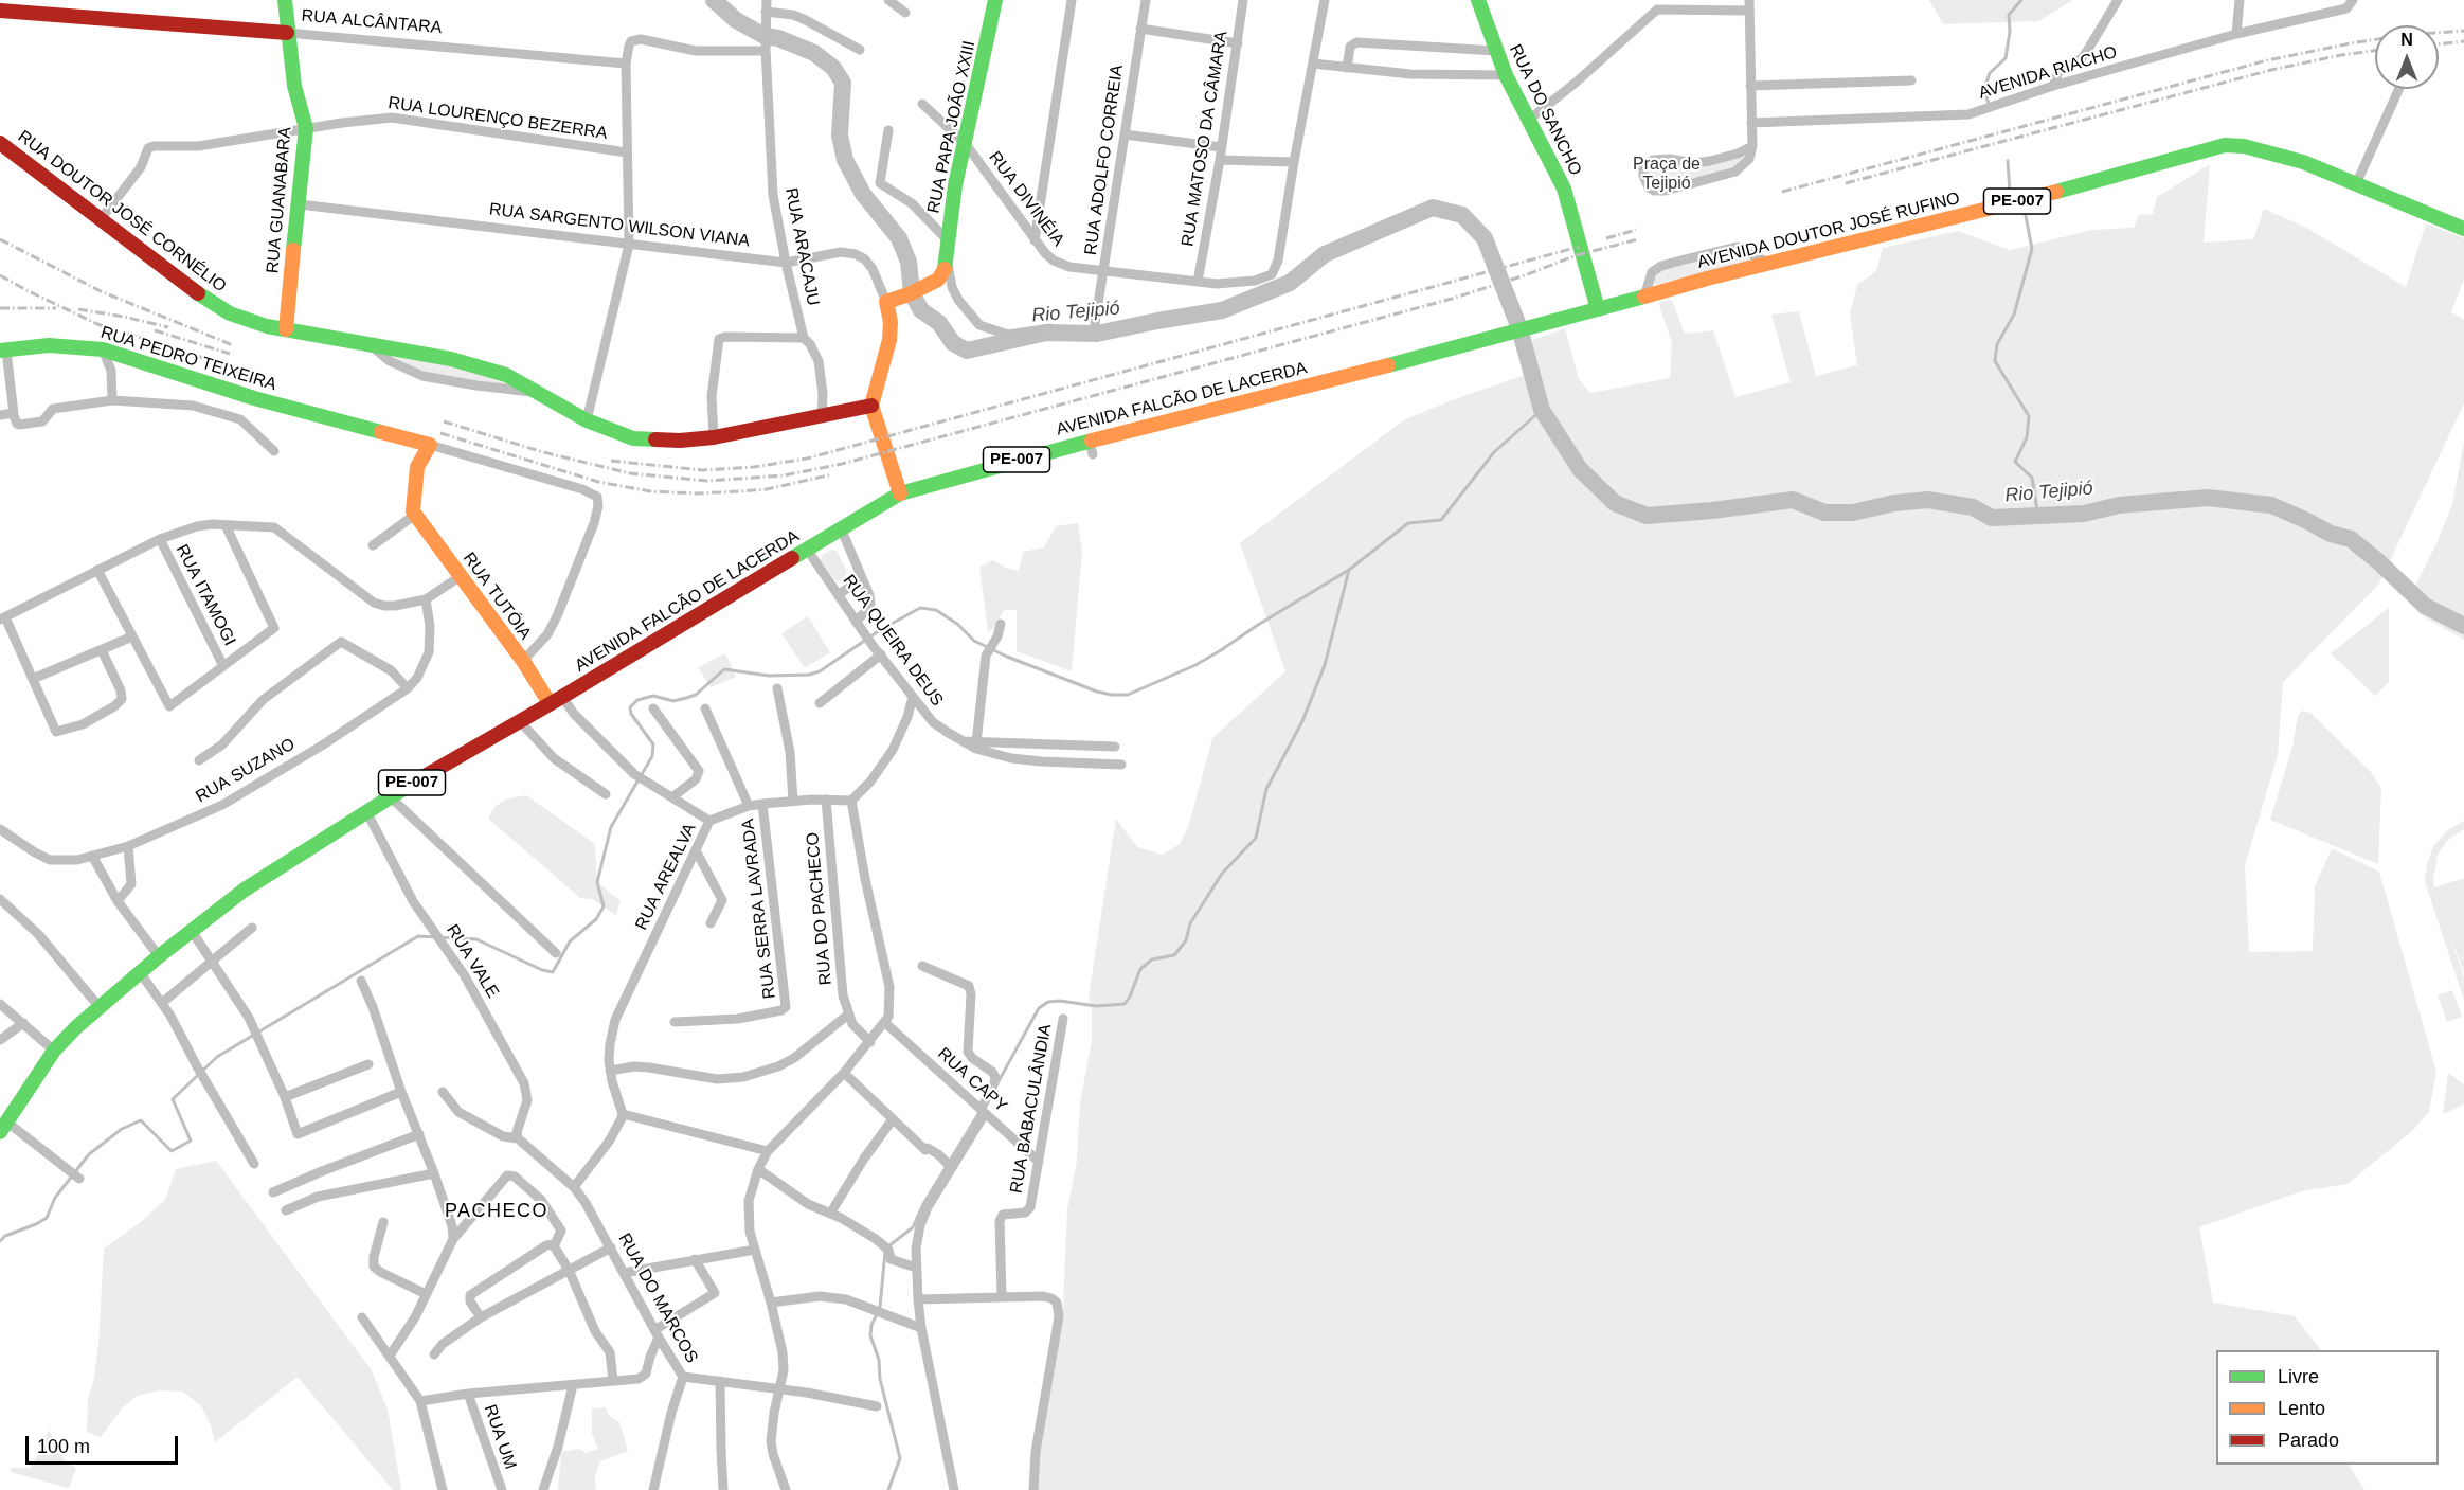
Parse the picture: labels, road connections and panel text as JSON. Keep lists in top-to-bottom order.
{
  "streets": {
    "street": [
      "RUA ALCÂNTARA",
      "AVENIDA RIACHO",
      "RUA DO SANCHO",
      "RUA LOURENÇO BEZERRA",
      "RUA PAPA JOÃO XXIII",
      "RUA MATOSO DA CÂMARA",
      "RUA ADOLFO CORREIA",
      "RUA DIVINÉIA",
      "RUA GUANABARA",
      "PE-007",
      "RUA DOUTOR JOSÉ CORNÉLIO",
      "RUA SARGENTO WILSON VIANA",
      "AVENIDA DOUTOR JOSÉ RUFINO",
      "RUA ARACAJU",
      "RUA PEDRO TEIXEIRA",
      "AVENIDA FALCÃO DE LACERDA",
      "RUA ITAMOGI",
      "RUA TUTÓIA",
      "RUA QUEIRA DEUS",
      "RUA SUZANO",
      "RUA AREALVA",
      "RUA SERRA LAVRADA",
      "RUA DO PACHECO",
      "RUA VALE",
      "RUA CAPY",
      "RUA BABACULÂNDIA",
      "RUA DO MARCOS",
      "RUA UM"
    ]
  },
  "crossings": [
    ["RUA ALCÂNTARA", "RUA GUANABARA"],
    ["RUA DO SANCHO", "AVENIDA DOUTOR JOSÉ RUFINO"],
    ["RUA LOURENÇO BEZERRA", "RUA GUANABARA"],
    ["RUA LOURENÇO BEZERRA", "RUA DOUTOR JOSÉ CORNÉLIO"],
    ["RUA PAPA JOÃO XXIII", "RUA DIVINÉIA"],
    ["RUA PAPA JOÃO XXIII", "RUA SARGENTO WILSON VIANA"],
    ["RUA MATOSO DA CÂMARA", "RUA DIVINÉIA"],
    ["RUA ADOLFO CORREIA", "RUA DIVINÉIA"],
    ["RUA GUANABARA", "RUA DOUTOR JOSÉ CORNÉLIO"],
    ["RUA GUANABARA", "RUA SARGENTO WILSON VIANA"],
    ["RUA DOUTOR JOSÉ CORNÉLIO", "RUA SARGENTO WILSON VIANA"],
    ["RUA DOUTOR JOSÉ CORNÉLIO", "RUA ARACAJU"],
    ["RUA SARGENTO WILSON VIANA", "RUA ARACAJU"],
    ["AVENIDA DOUTOR JOSÉ RUFINO", "AVENIDA FALCÃO DE LACERDA"],
    ["AVENIDA FALCÃO DE LACERDA", "RUA TUTÓIA"],
    ["AVENIDA FALCÃO DE LACERDA", "RUA QUEIRA DEUS"],
    ["AVENIDA FALCÃO DE LACERDA", "RUA VALE"],
    ["RUA AREALVA", "RUA SERRA LAVRADA"],
    ["RUA AREALVA", "RUA DO PACHECO"],
    ["RUA CAPY", "RUA BABACULÂNDIA"]
  ],
  "districts": ["PACHECO"],
  "water": ["Rio Tejipió"],
  "parks": ["Praça de Tejipió"],
  "legend": ["Livre", "Lento", "Parado"],
  "scale_bar": "100 m",
  "north": "top"
}
